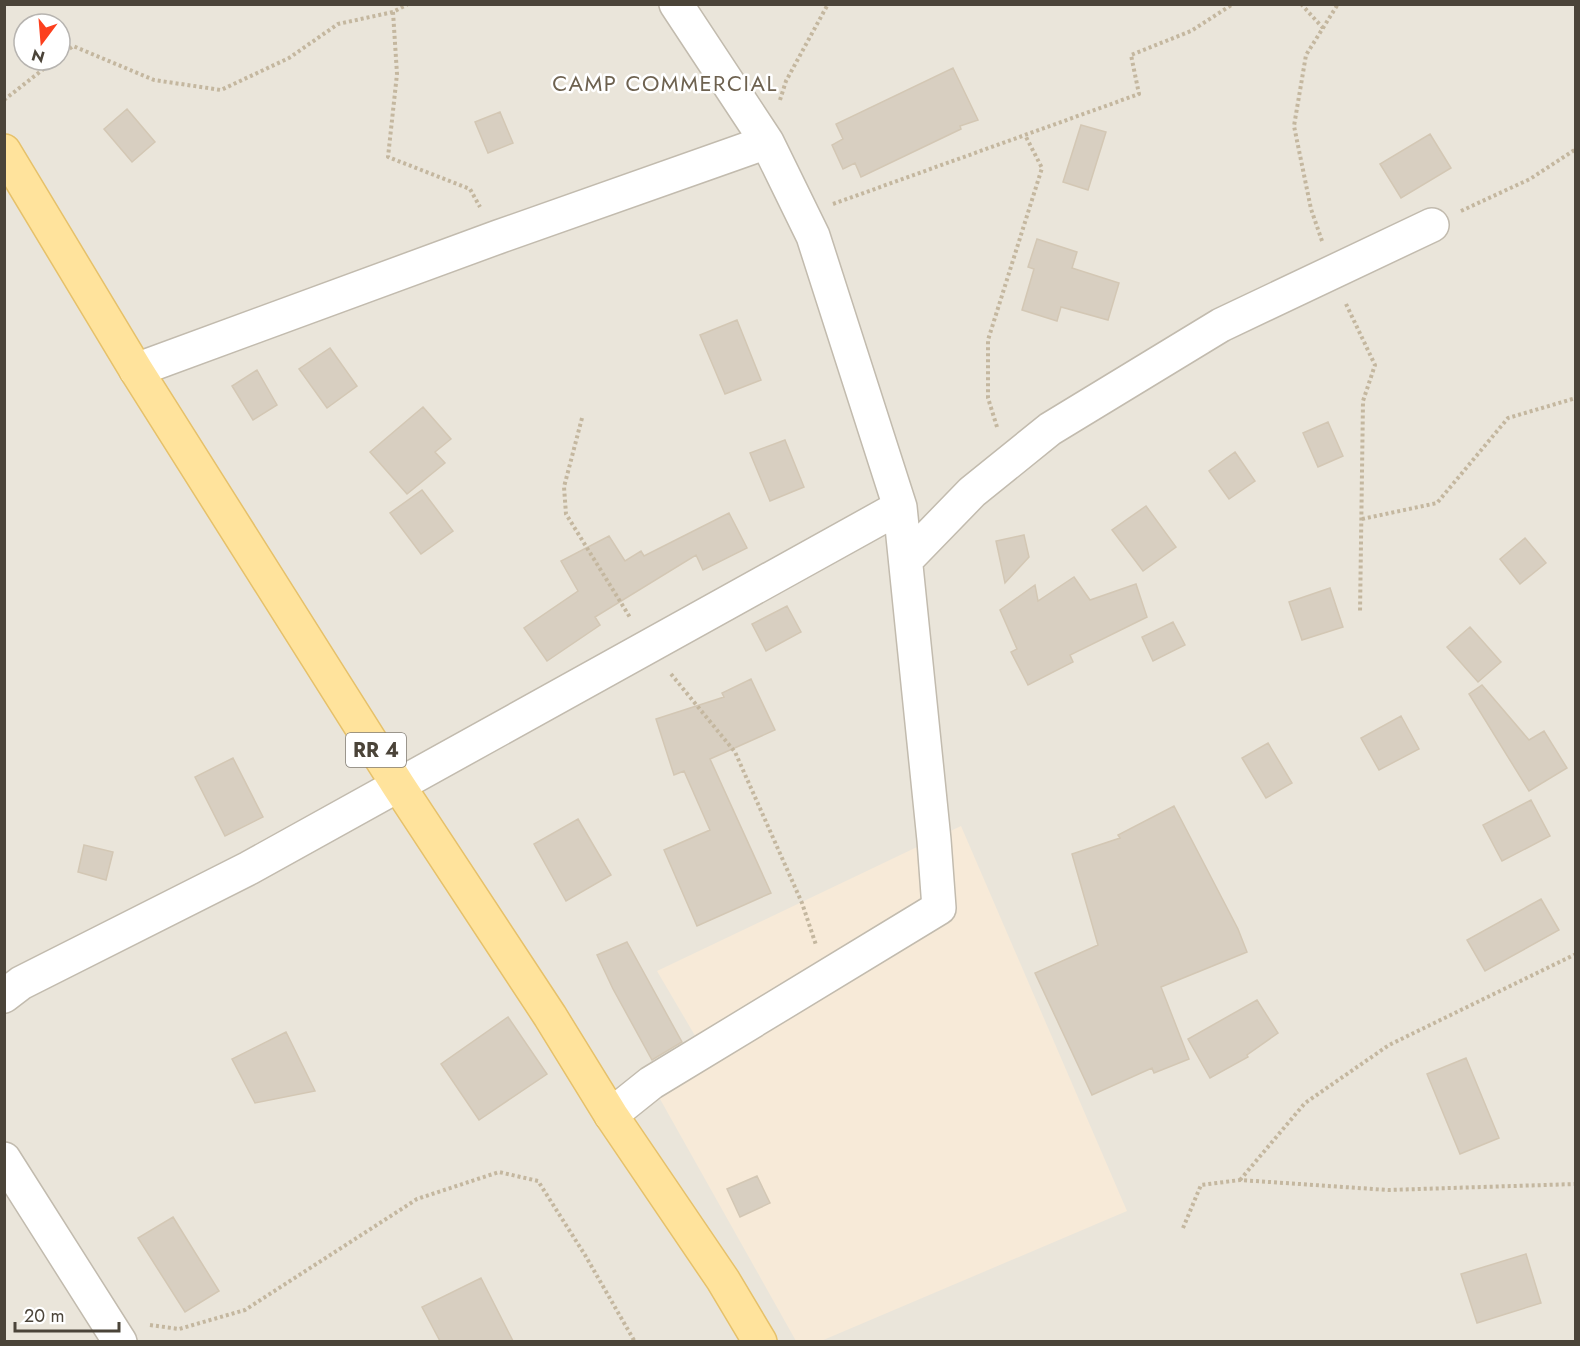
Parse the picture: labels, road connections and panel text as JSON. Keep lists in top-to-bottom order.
{
  "streets": {
    "main road": ["RR 4"]
  },
  "districts": ["CAMP COMMERCIAL"],
  "scale_bar": "20 m",
  "north": "bottom"
}
